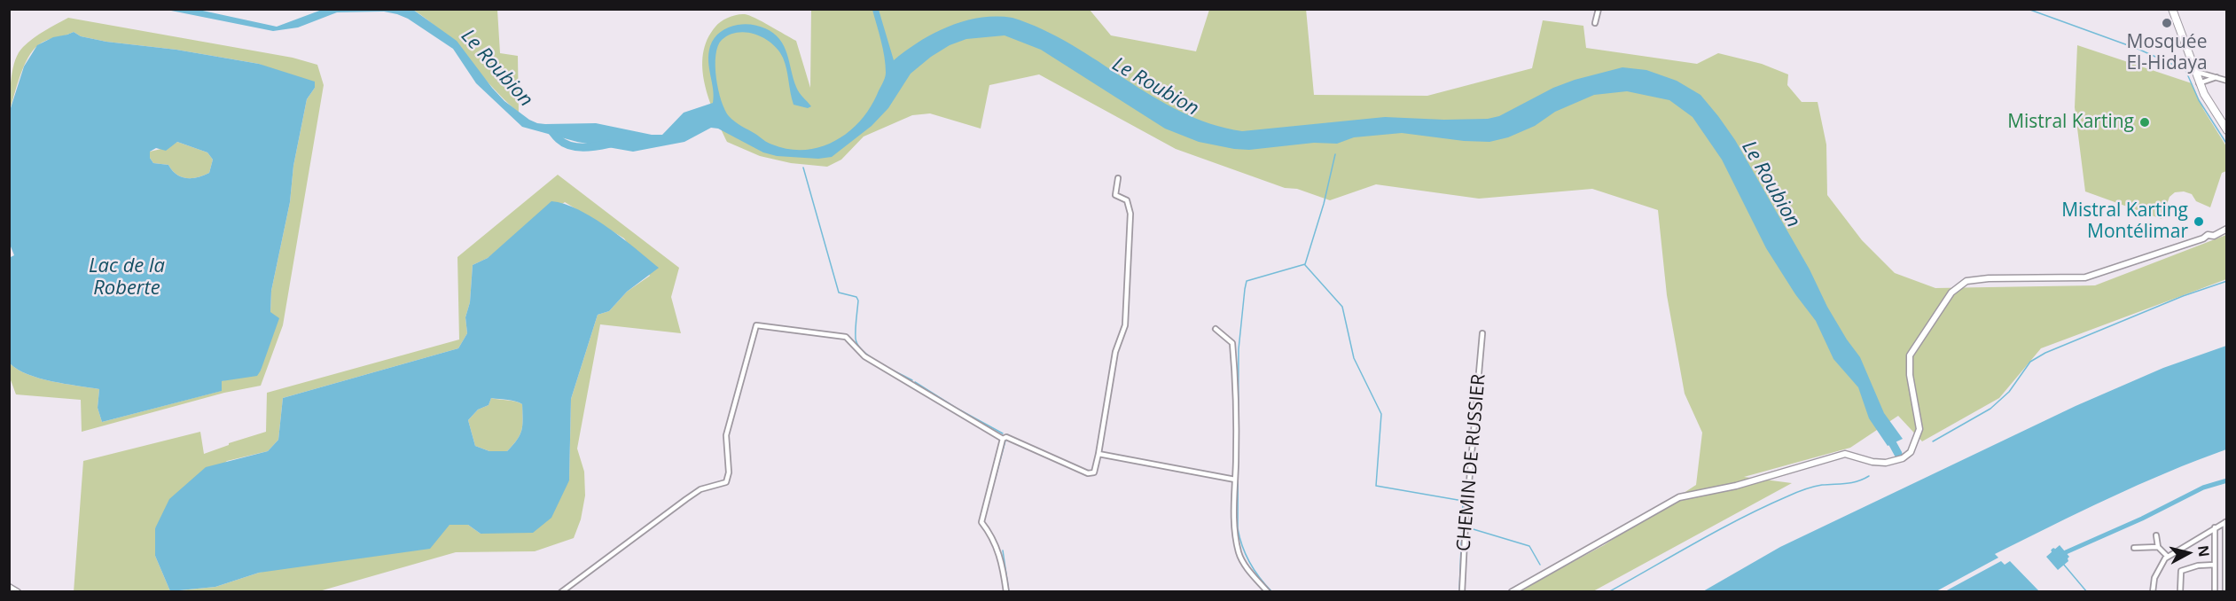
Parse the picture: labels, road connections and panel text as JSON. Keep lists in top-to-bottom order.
{
  "streets": {
    "street": ["CHEMIN DE RUSSIER"]
  },
  "water": ["Le Roubion", "Lac de la Roberte"],
  "places": ["Mosquée El-Hidaya", "Mistral Karting", "Mistral Karting Montélimar"],
  "north": "right"
}
